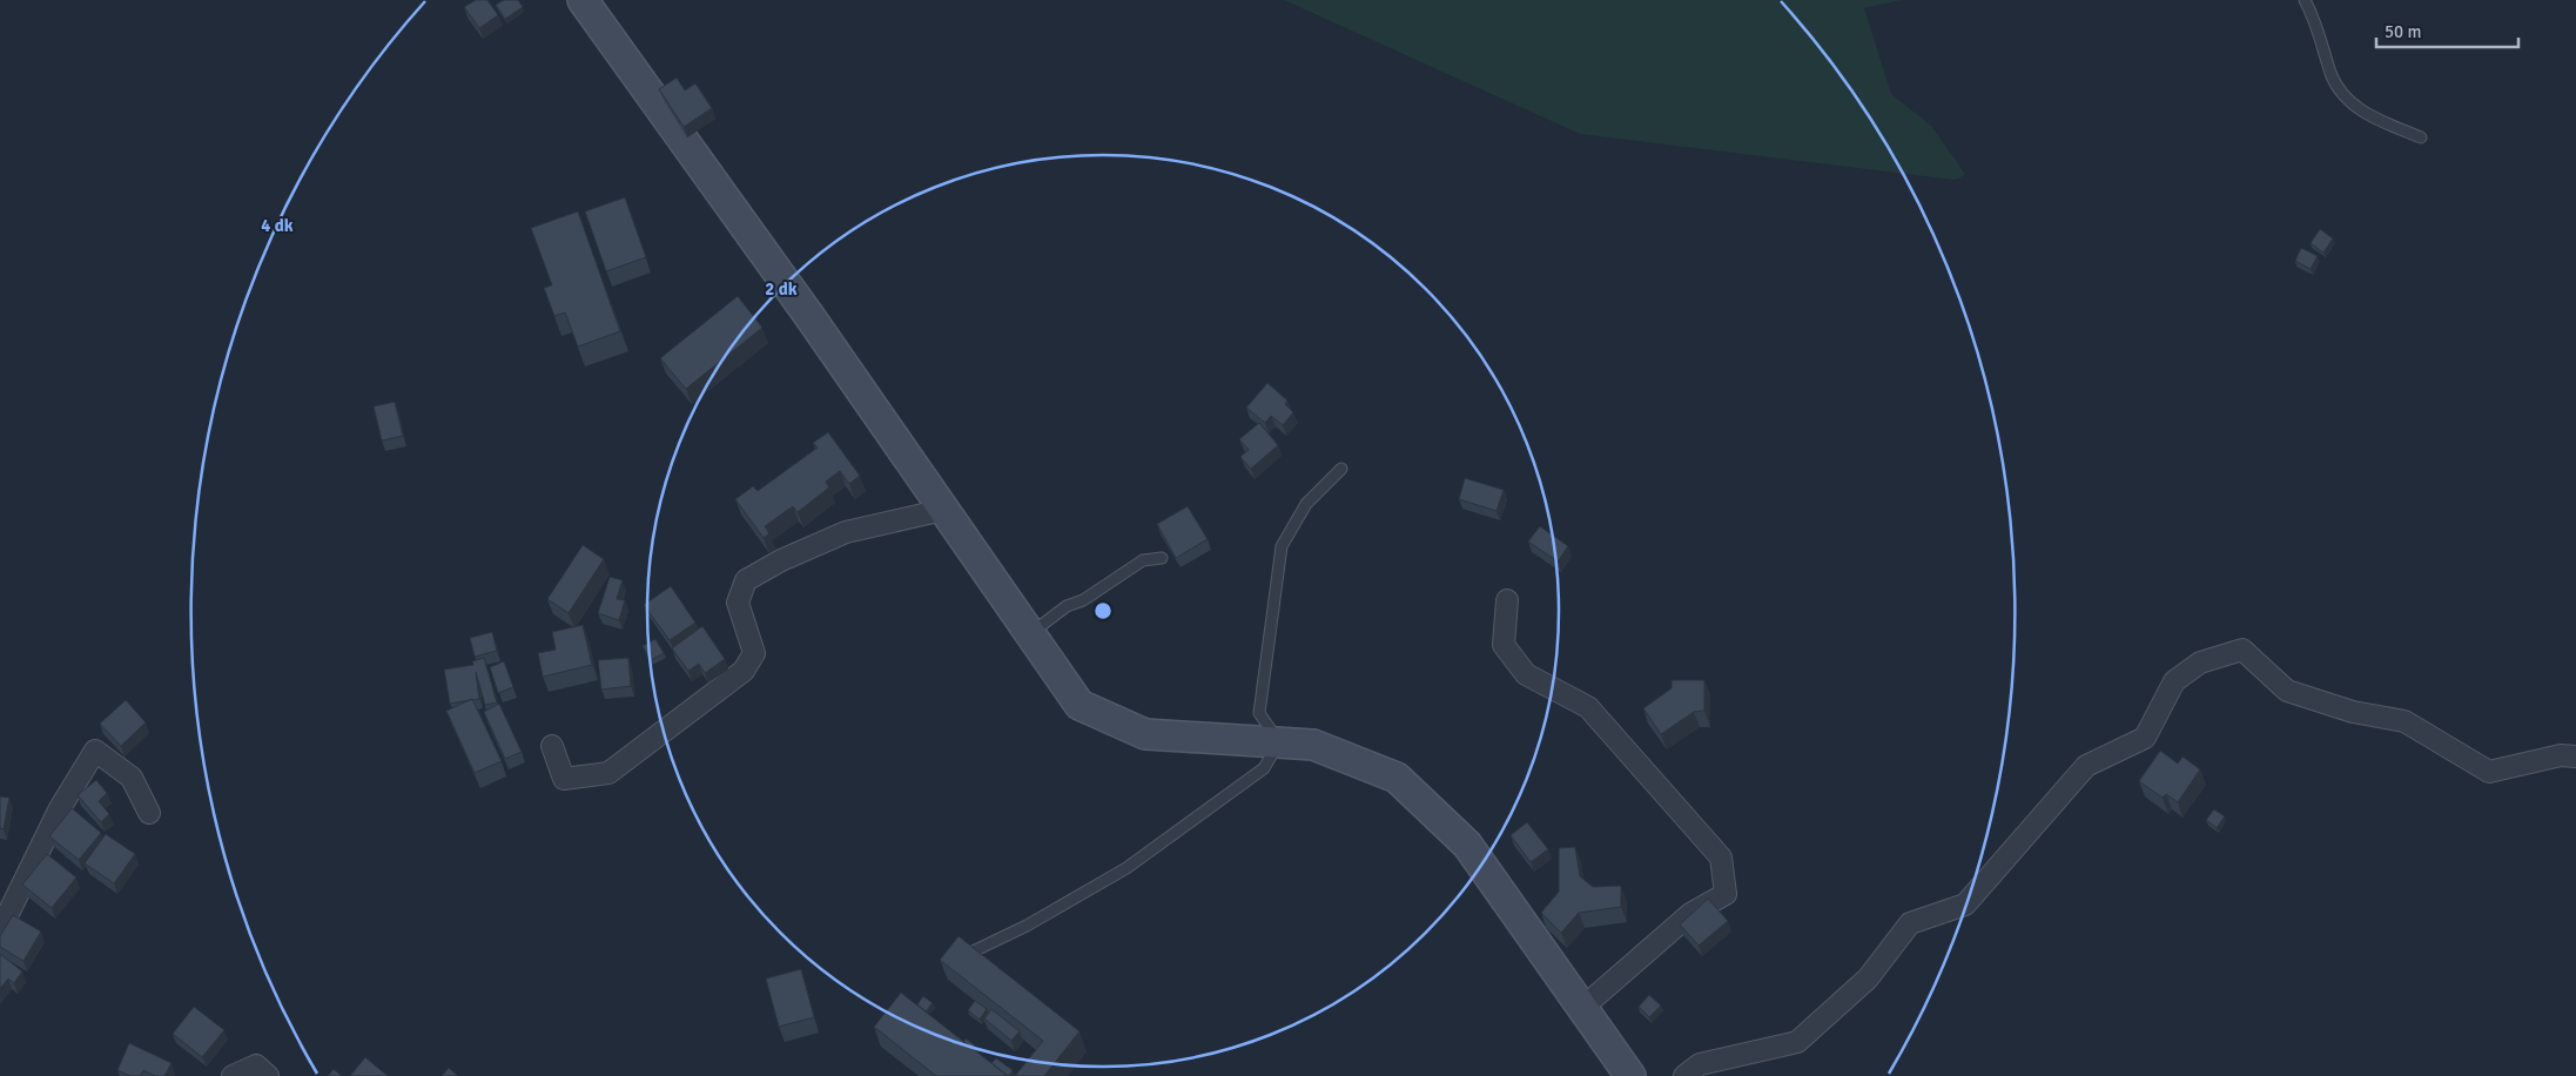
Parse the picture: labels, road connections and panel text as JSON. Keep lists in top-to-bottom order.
{
  "scale_bar": "50 m",
  "rings": ["4 dk", "2 dk"]
}
